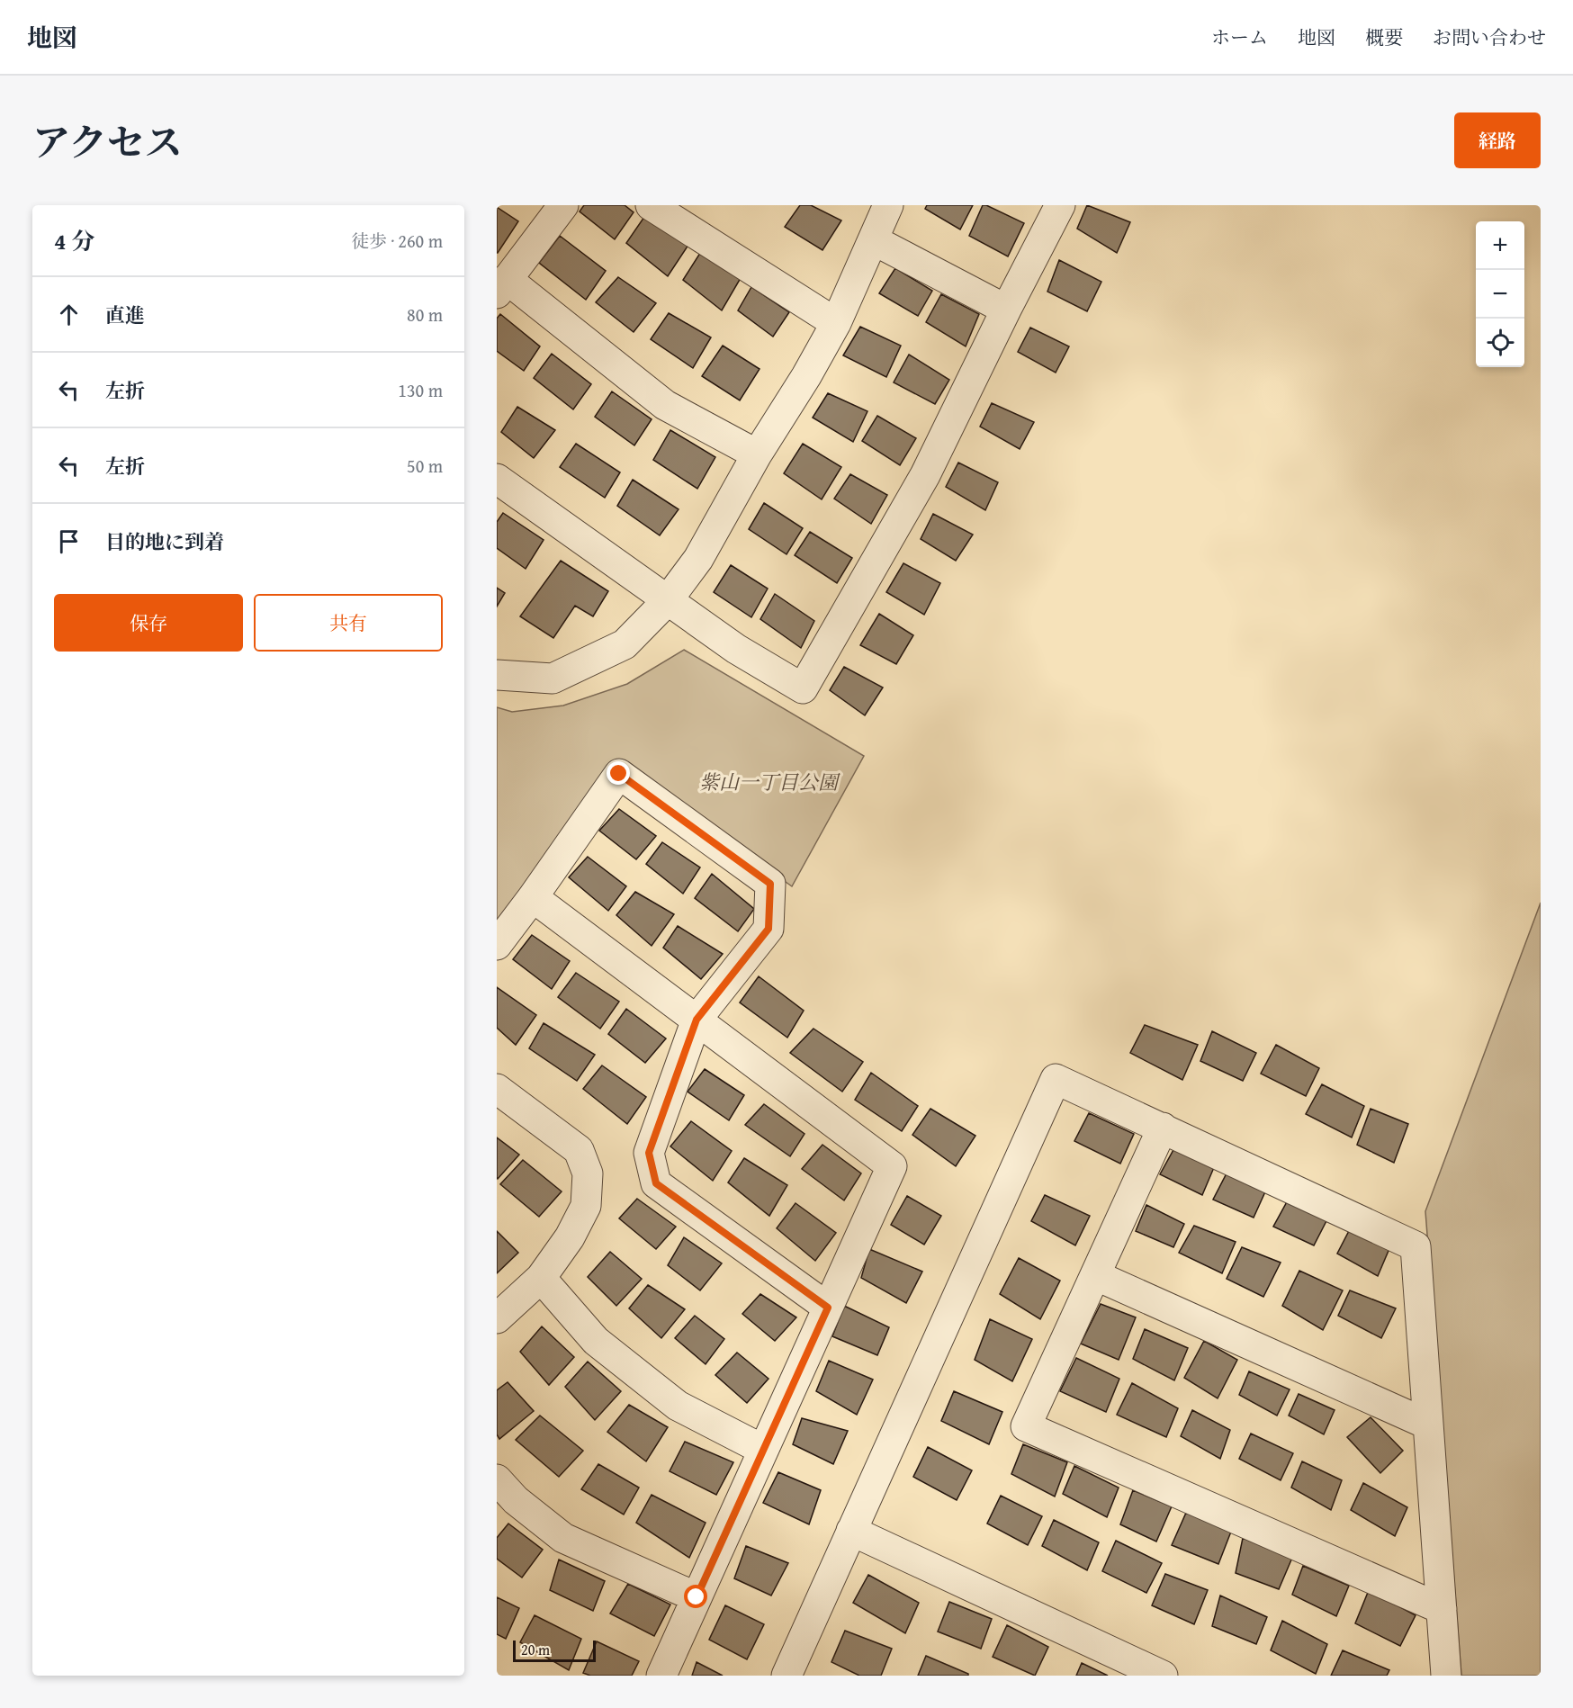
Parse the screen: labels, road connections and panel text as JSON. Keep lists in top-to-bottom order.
{
  "parks": ["紫山一丁目公園"],
  "scale_bar": "20 m",
  "page": {
    "header": "地図",
    "nav": [
      "ホーム",
      "地図",
      "概要",
      "お問い合わせ"
    ],
    "title": "アクセス",
    "buttons": [
      "経路",
      ["保存", "共有"]
    ],
    "heading": ["4 分", "徒歩 · 260 m"],
    "map_buttons": ["+", "−"],
    "list": [
      ["直進", "80 m"],
      ["左折", "130 m"],
      ["左折", "50 m"],
      "目的地に到着"
    ],
    "scale": "20 m"
  }
}
